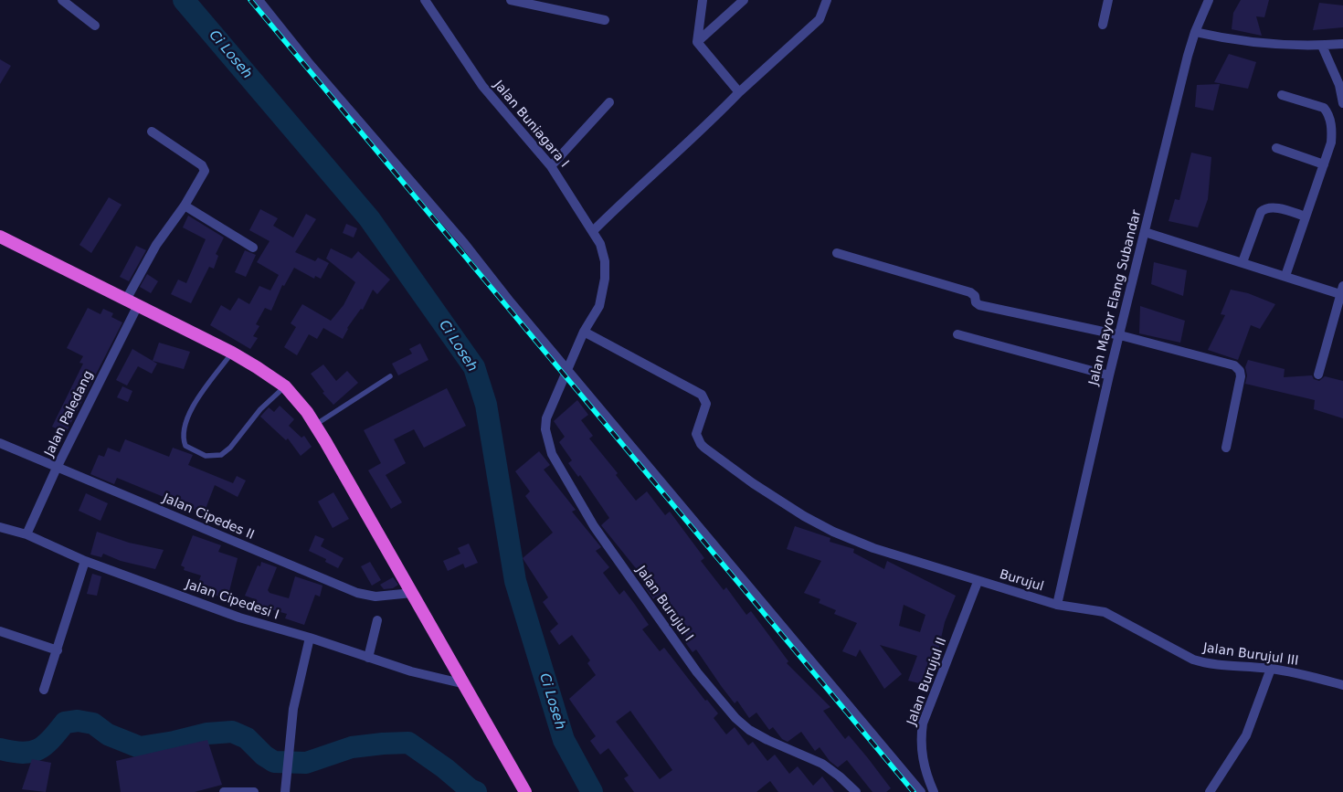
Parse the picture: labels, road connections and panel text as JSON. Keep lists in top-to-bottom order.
{
  "streets": {
    "street": [
      "Jalan Buniagara I",
      "Jalan Mayor Elang Subandar",
      "Jalan Paledang",
      "Jalan Cipedes II",
      "Burujul",
      "Jalan Cipedesi I",
      "Jalan Burujul I",
      "Jalan Burujul III",
      "Jalan Burujul II"
    ]
  },
  "crossings": [
    ["Jalan Buniagara I", "Burujul"],
    ["Jalan Buniagara I", "Jalan Burujul I"],
    ["Jalan Mayor Elang Subandar", "Burujul"],
    ["Jalan Mayor Elang Subandar", "Jalan Burujul III"],
    ["Jalan Paledang", "Jalan Cipedes II"],
    ["Jalan Paledang", "Jalan Cipedesi I"],
    ["Burujul", "Jalan Burujul III"],
    ["Burujul", "Jalan Burujul II"]
  ],
  "water": ["Ci Loseh"]
}
